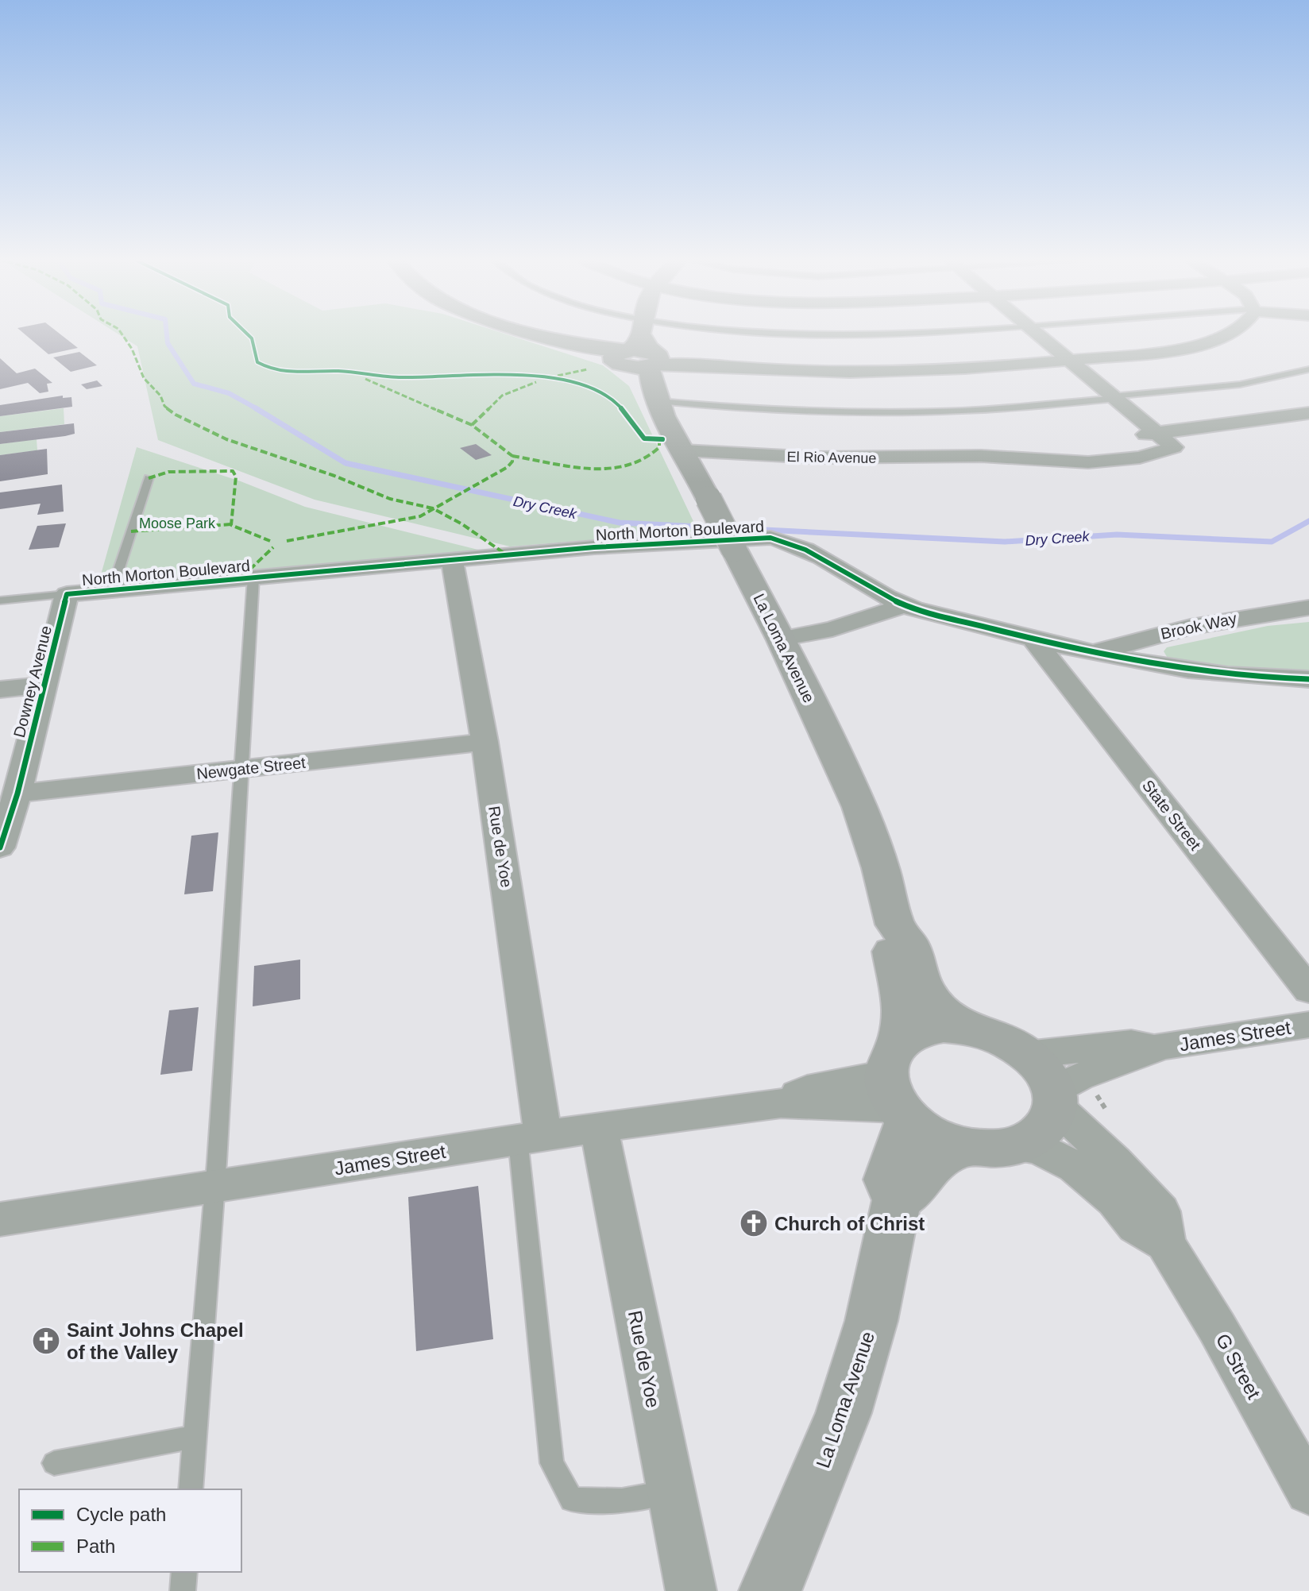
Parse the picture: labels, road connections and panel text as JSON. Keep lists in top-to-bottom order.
{
  "streets": {
    "main road": ["La Loma Avenue"],
    "street": [
      "El Rio Avenue",
      "North Morton Boulevard",
      "Brook Way",
      "Downey Avenue",
      "Newgate Street",
      "State Street",
      "Rue de Yoe",
      "James Street",
      "G Street"
    ]
  },
  "crossings": [
    ["El Rio Avenue", "La Loma Avenue"],
    ["North Morton Boulevard", "Brook Way"],
    ["North Morton Boulevard", "Downey Avenue"],
    ["North Morton Boulevard", "State Street"],
    ["North Morton Boulevard", "Rue de Yoe"],
    ["La Loma Avenue", "James Street"],
    ["La Loma Avenue", "G Street"],
    ["Downey Avenue", "Newgate Street"],
    ["Newgate Street", "Rue de Yoe"],
    ["Rue de Yoe", "James Street"],
    ["James Street", "G Street"]
  ],
  "water": ["Dry Creek"],
  "parks": ["Moose Park"],
  "places": {
    "church": ["Church of Christ", "Saint Johns Chapel of the Valley"]
  },
  "legend": ["Cycle path", "Path"]
}
